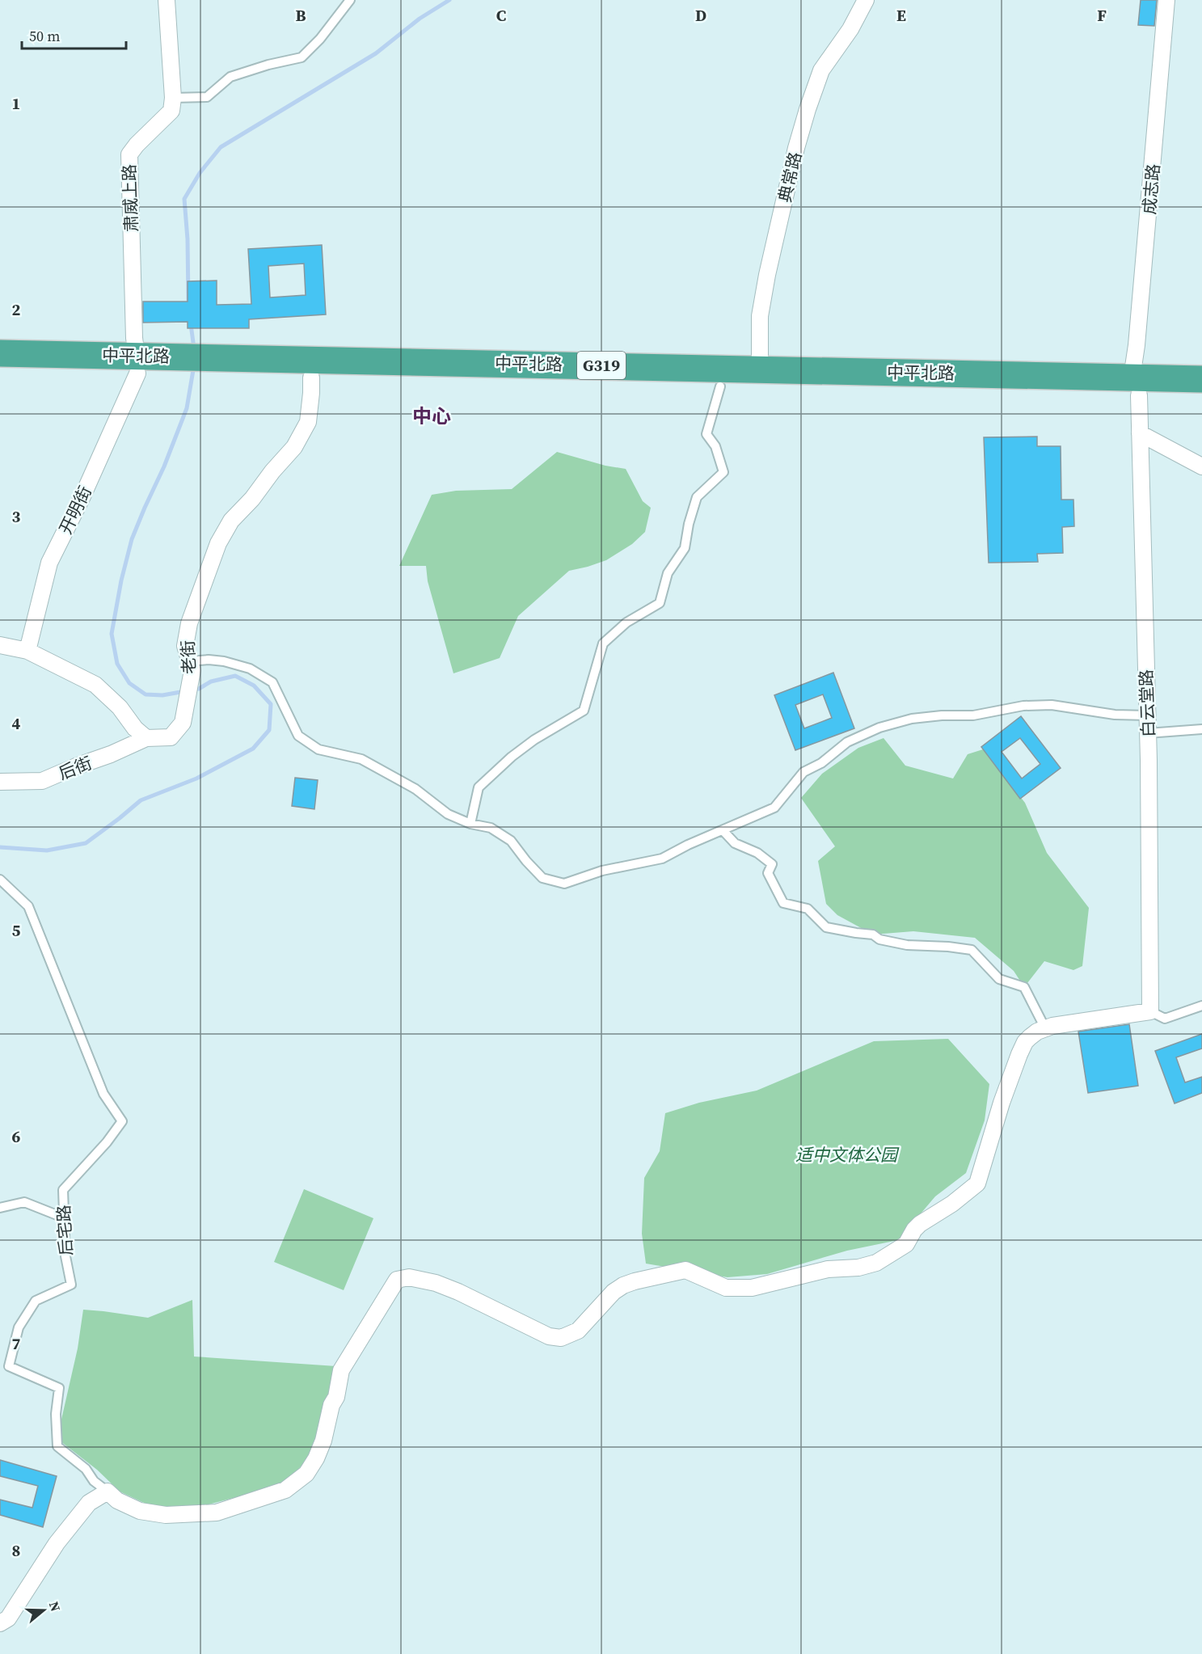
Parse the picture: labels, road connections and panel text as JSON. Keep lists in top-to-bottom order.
{
  "streets": {
    "highway": ["中平北路", "G319"],
    "street": [
      "典常路",
      "成志路",
      "肃威上路",
      "开明街",
      "老街",
      "白云堂路",
      "后街"
    ],
    "lane": ["后宅路"]
  },
  "crossings": [
    ["典常路", "中平北路"],
    ["成志路", "中平北路"],
    ["成志路", "G319"],
    ["成志路", "白云堂路"],
    ["肃威上路", "中平北路"],
    ["肃威上路", "G319"],
    ["肃威上路", "开明街"],
    ["中平北路", "G319"],
    ["中平北路", "开明街"],
    ["中平北路", "白云堂路"],
    ["G319", "开明街"],
    ["G319", "老街"],
    ["G319", "白云堂路"],
    ["老街", "后街"]
  ],
  "districts": ["中心"],
  "parks": ["适中文体公园"],
  "scale_bar": "50 m",
  "north": "right",
  "grid": {
    "columns": [
      "B",
      "C",
      "D",
      "E",
      "F"
    ],
    "rows": [
      "1",
      "2",
      "3",
      "4",
      "5",
      "6",
      "7",
      "8"
    ]
  }
}
